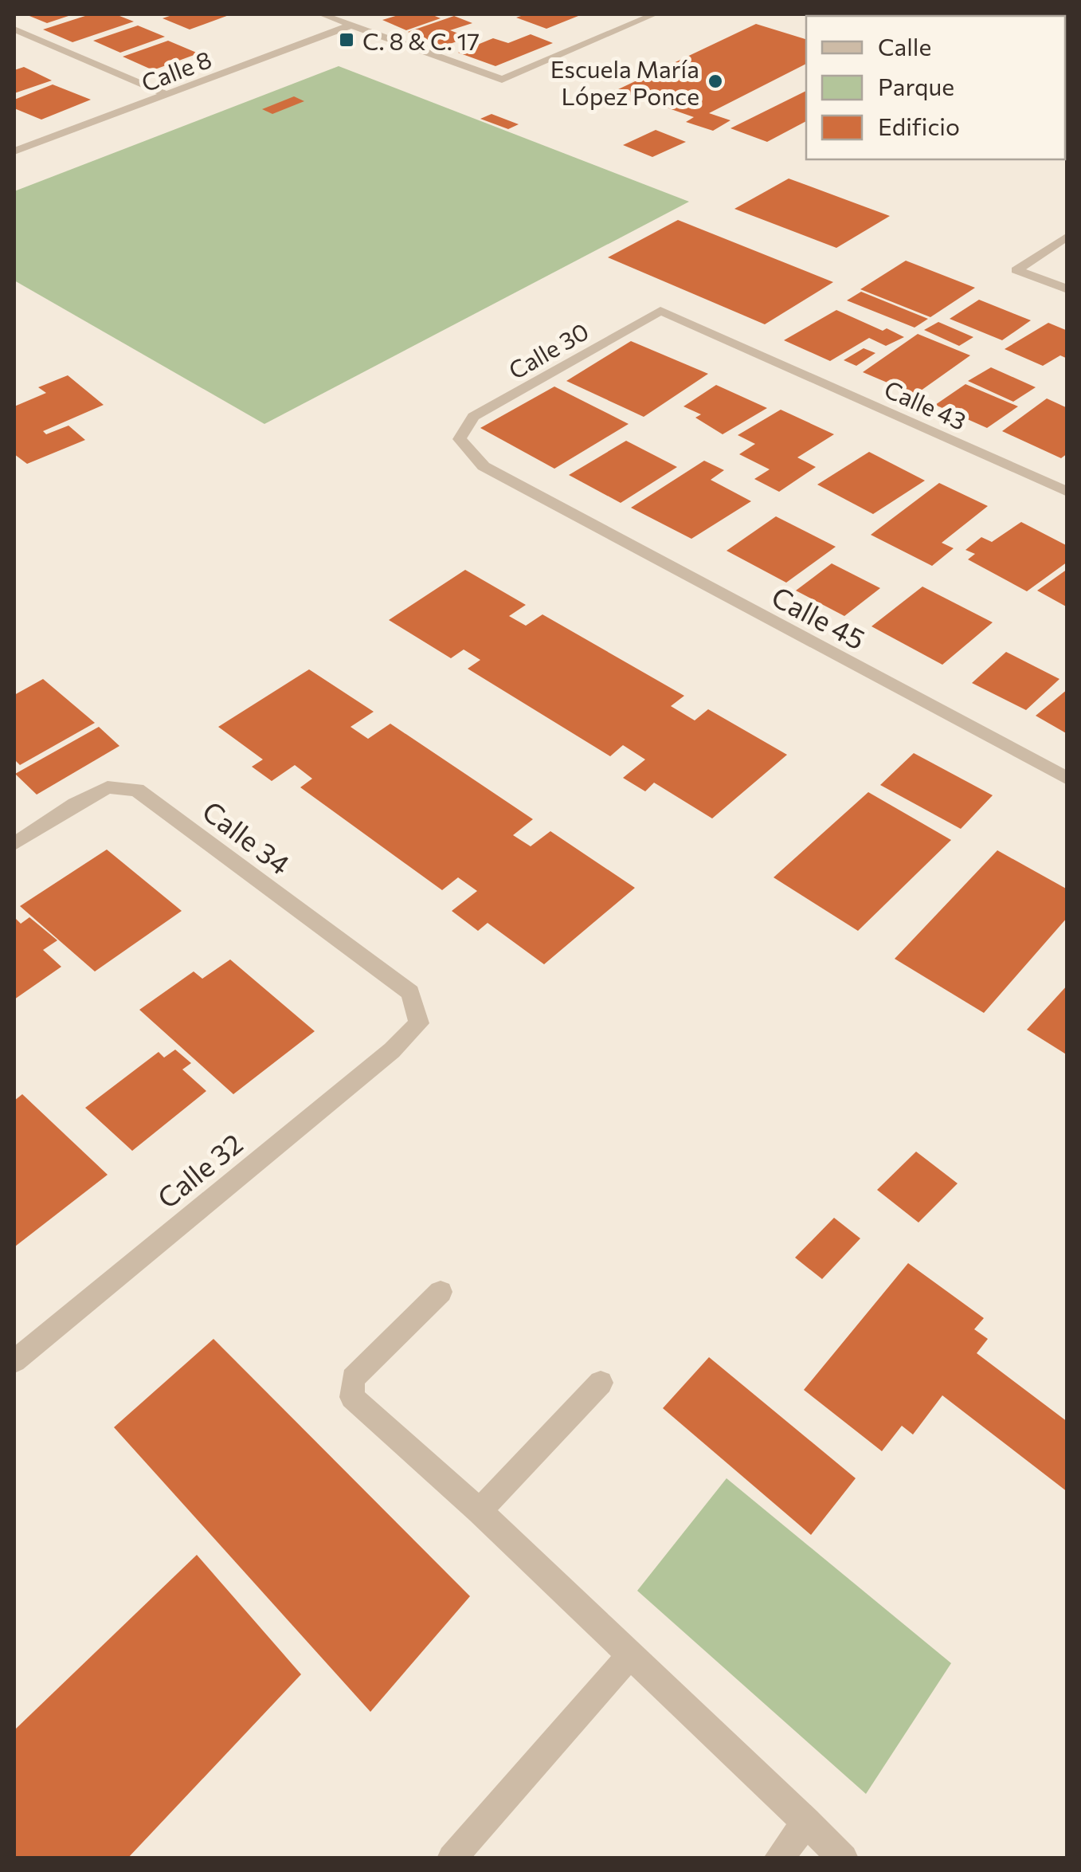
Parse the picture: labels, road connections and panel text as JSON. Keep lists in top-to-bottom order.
{
  "streets": {
    "street": [
      "Calle 8",
      "Calle 30",
      "Calle 43",
      "Calle 45",
      "Calle 34",
      "Calle 32"
    ]
  },
  "crossings": [
    ["Calle 30", "Calle 43"],
    ["Calle 30", "Calle 45"],
    ["Calle 34", "Calle 32"]
  ],
  "places": {
    "transit": ["C. 8 & C. 17"],
    "other": ["Escuela María López Ponce"]
  },
  "legend": ["Calle", "Parque", "Edificio"]
}
